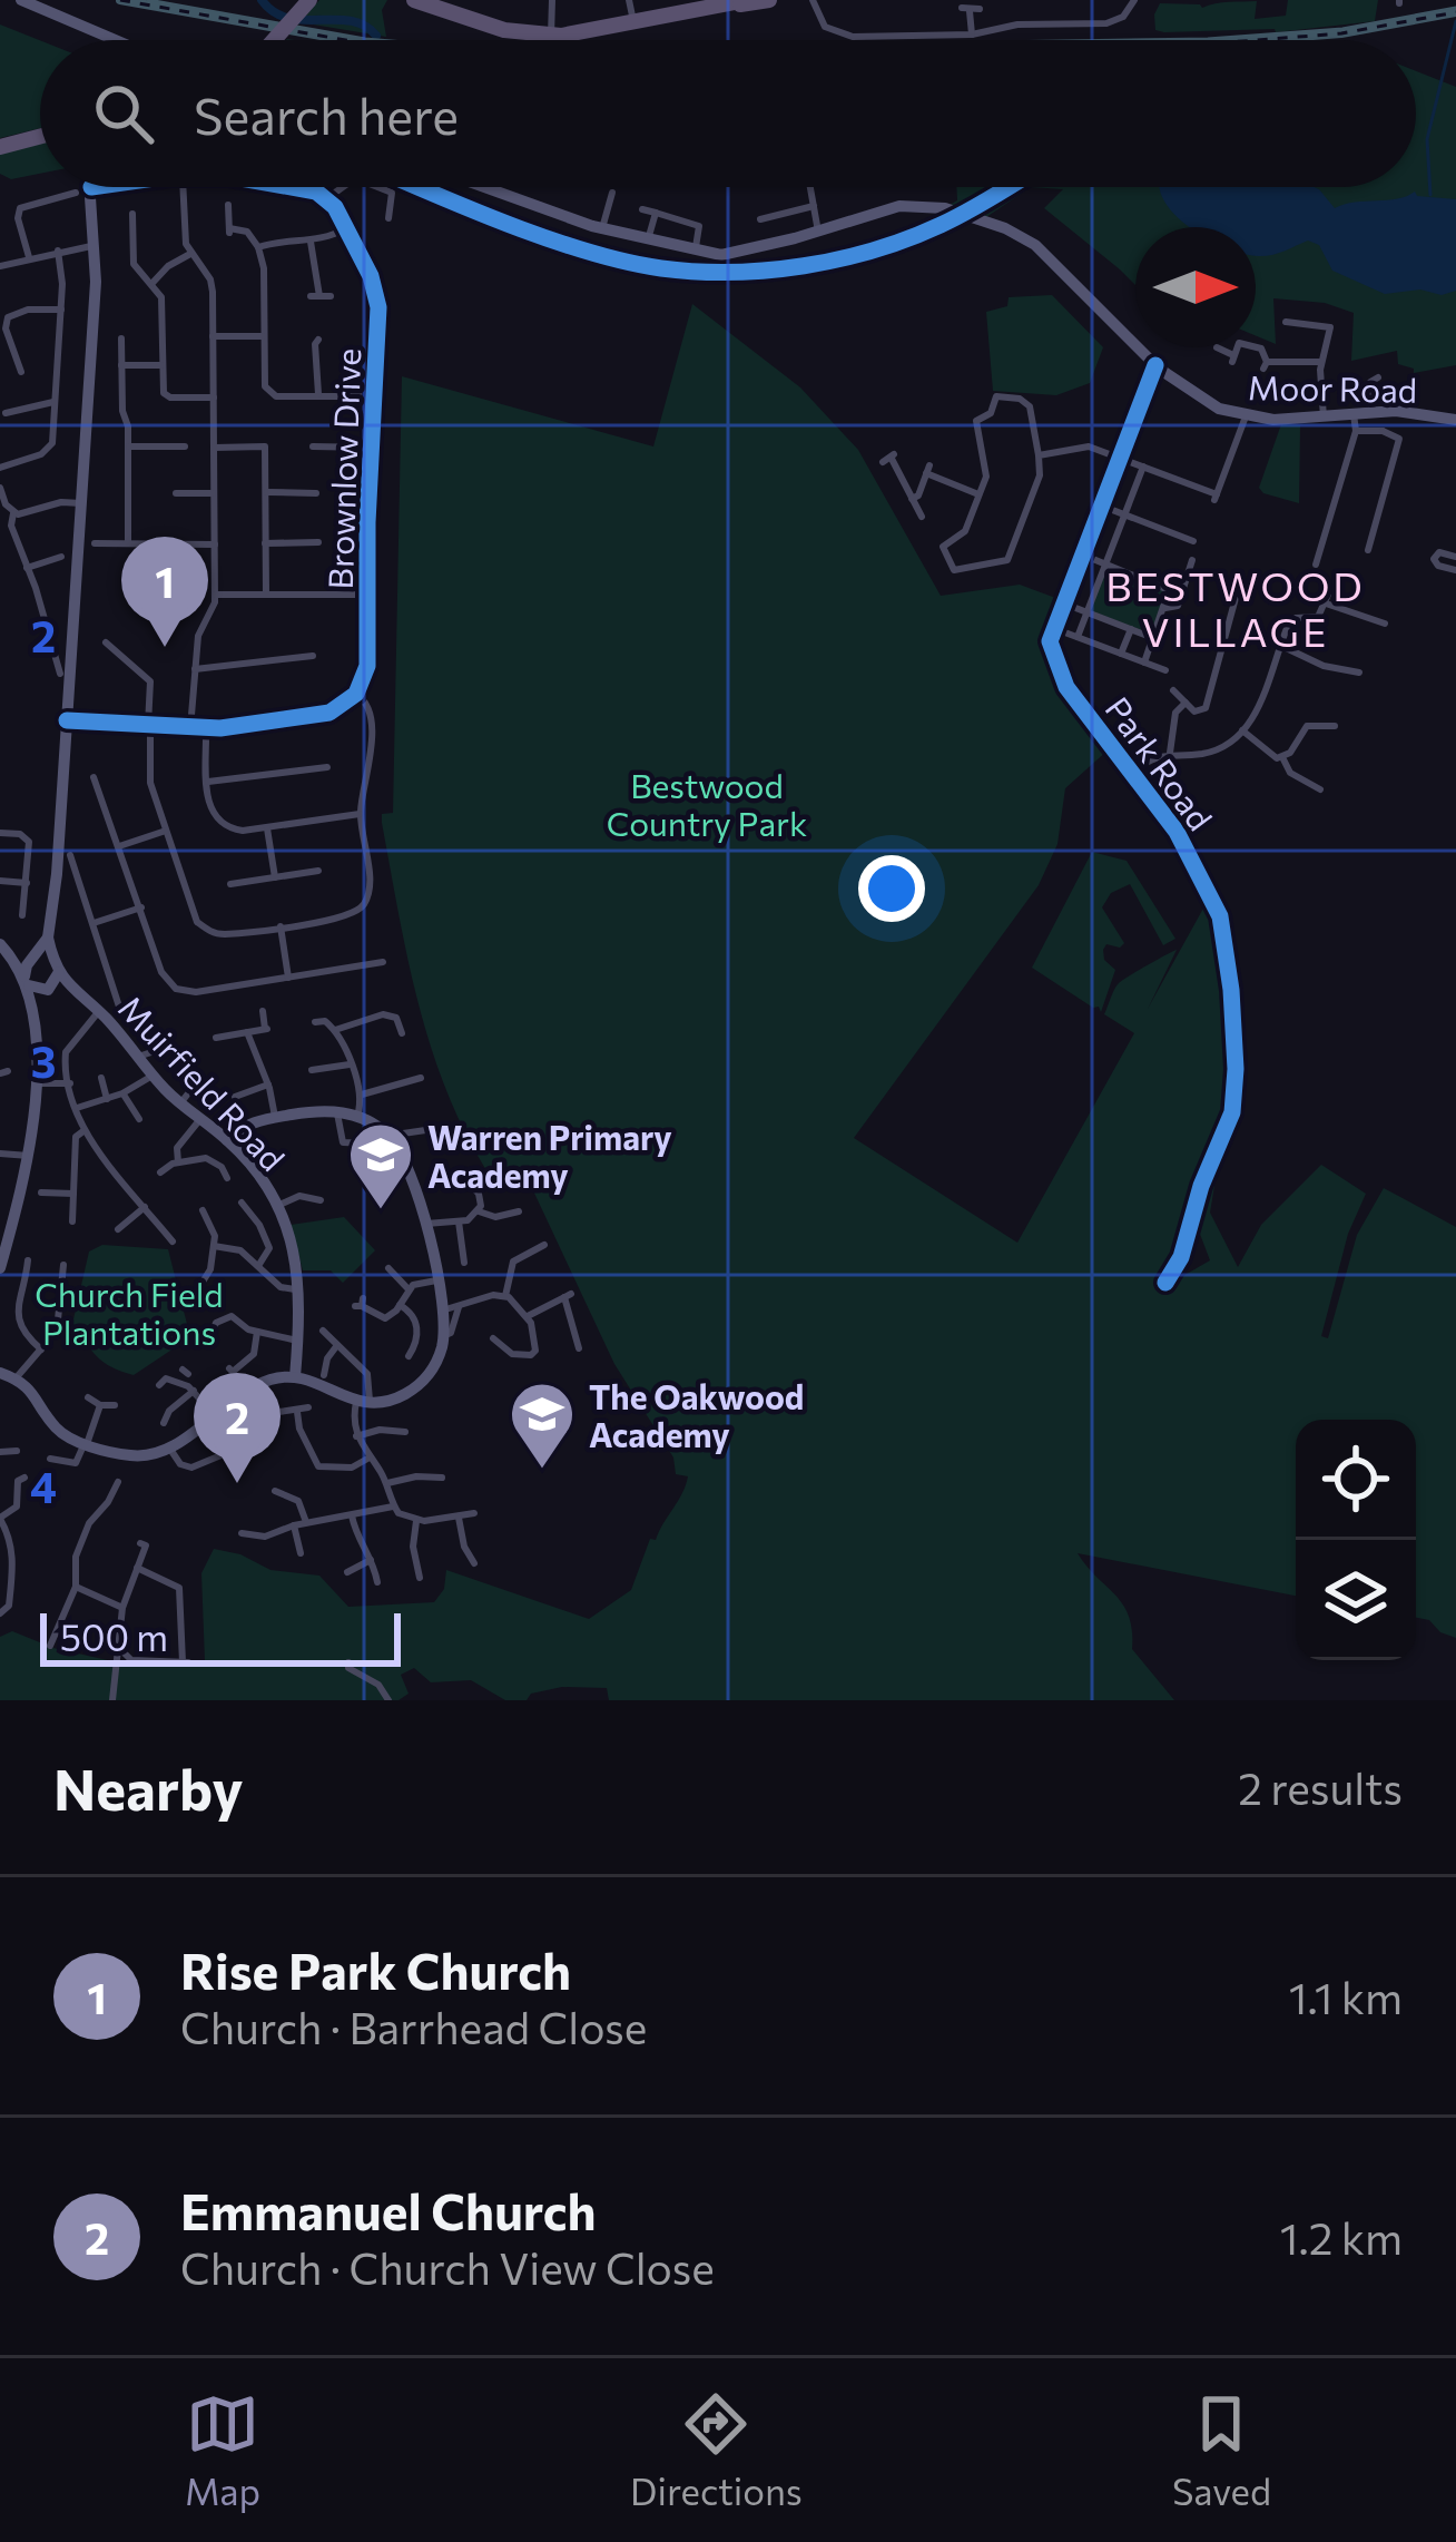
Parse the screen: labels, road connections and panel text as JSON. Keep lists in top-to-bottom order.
{
  "streets": {
    "street": [
      "Moor Road",
      "Brownlow Drive",
      "Park Road",
      "Muirfield Road"
    ]
  },
  "districts": ["BESTWOOD VILLAGE"],
  "parks": ["Bestwood Country Park", "Church Field Plantations"],
  "places": {
    "school or university": ["Warren Primary Academy", "The Oakwood Academy"]
  },
  "scale_bar": "500 m",
  "north": "right",
  "page": {
    "search": "Search here",
    "pins": ["1", "2"],
    "scale": "500 m",
    "heading": ["Nearby", "2 results"],
    "list": [
      {
        "mark": "1",
        "name": "Rise Park Church",
        "note": "Church · Barrhead Close",
        "value": "1.1 km"
      },
      {
        "mark": "2",
        "name": "Emmanuel Church",
        "note": "Church · Church View Close",
        "value": "1.2 km"
      }
    ],
    "nav": ["Map", "Directions", "Saved"]
  },
  "grid": {
    "rows": ["2", "3", "4"]
  }
}
